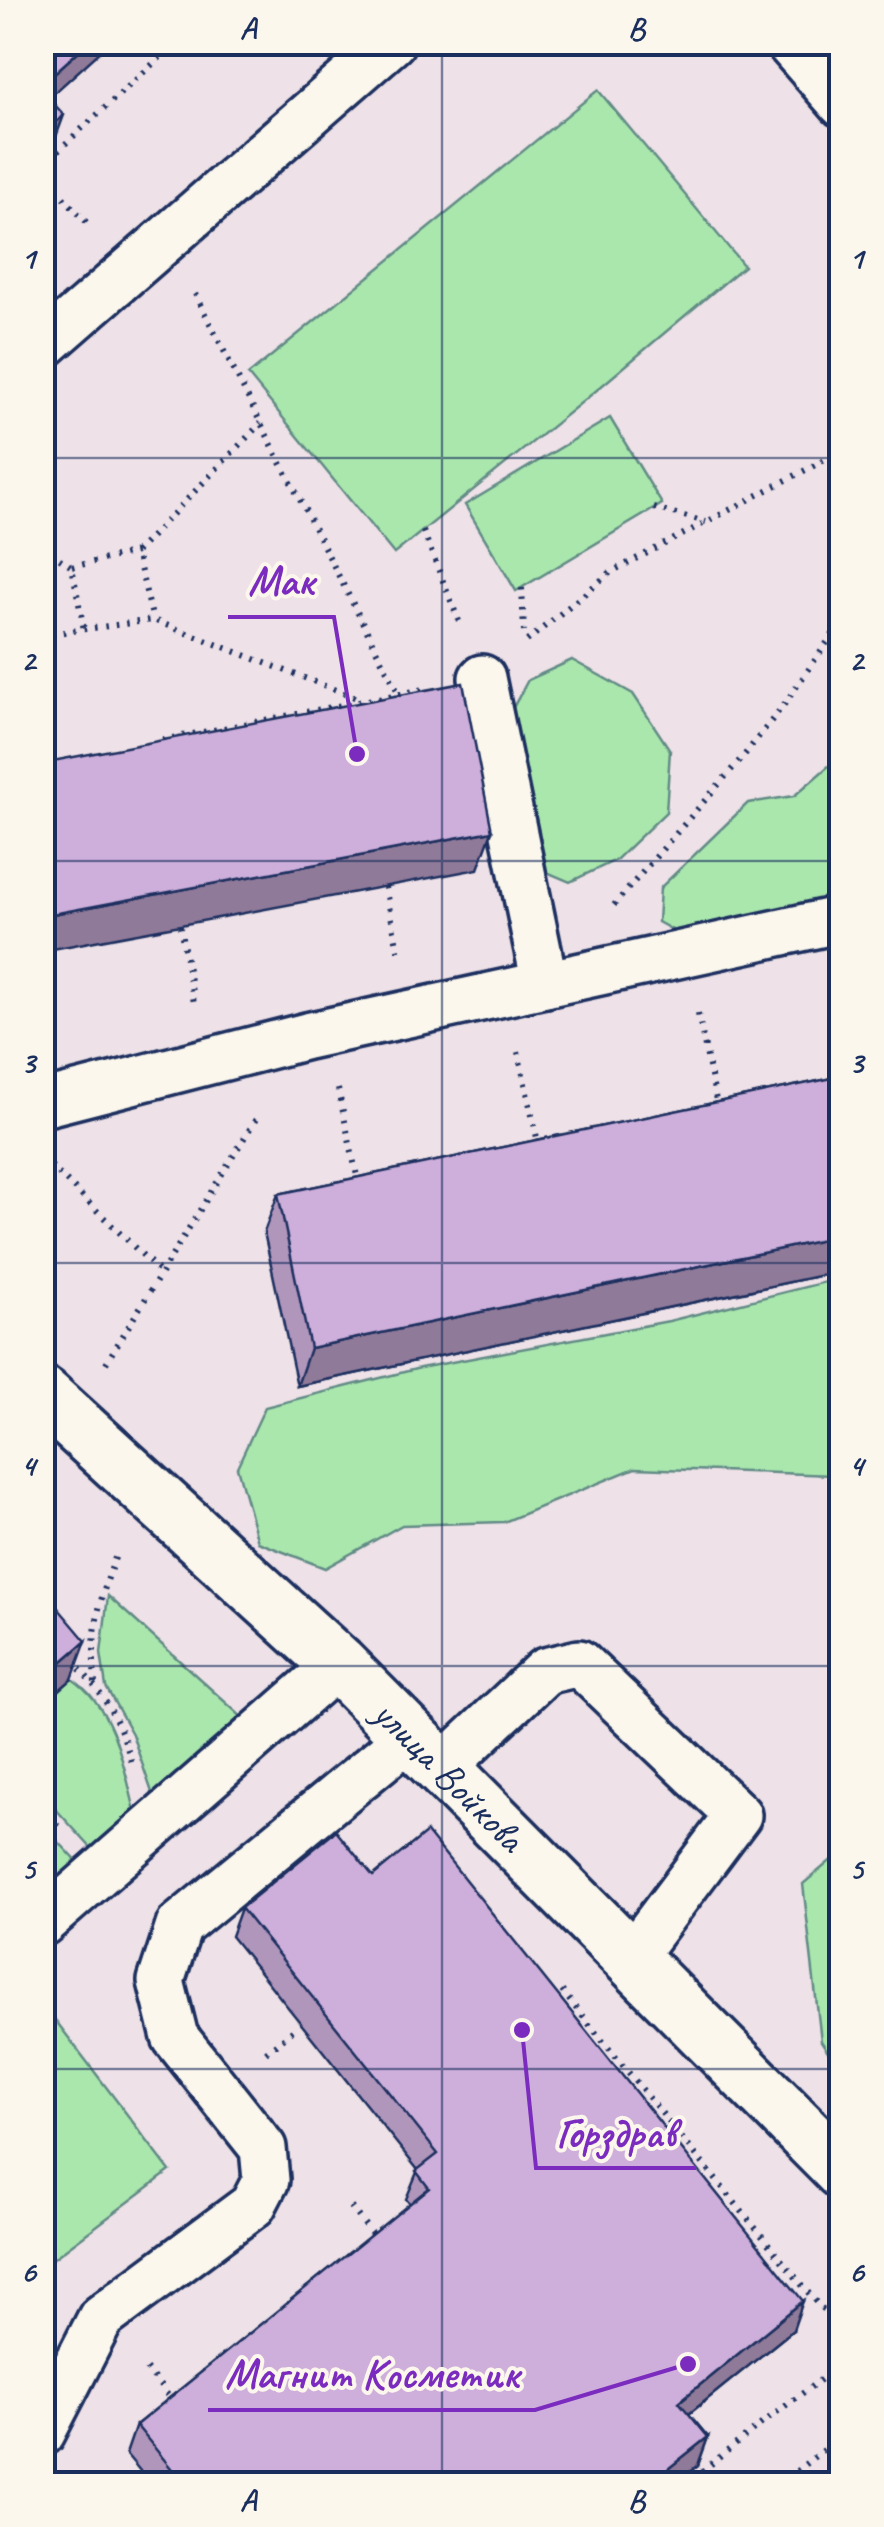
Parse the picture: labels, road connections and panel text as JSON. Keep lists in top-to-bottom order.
{
  "streets": {
    "street": ["улица Войкова"]
  },
  "places": ["Мак", "Горздрав", "Магнит Косметик"],
  "grid": {
    "columns": ["A", "B"],
    "rows": [
      "1",
      "2",
      "3",
      "4",
      "5",
      "6"
    ]
  }
}
